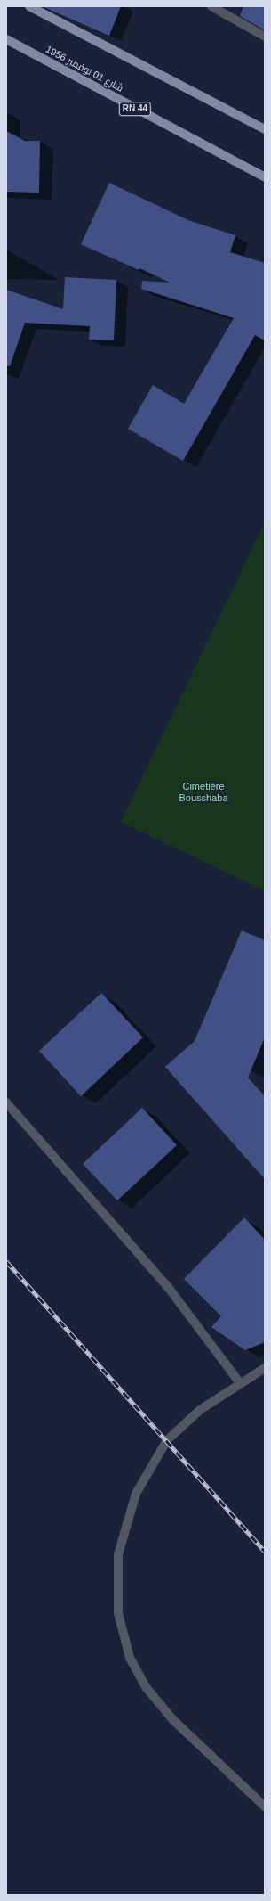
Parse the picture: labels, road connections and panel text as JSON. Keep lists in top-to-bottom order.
{
  "streets": {
    "main road": ["شارع 01 نوفمبر 1956", "RN 44"]
  },
  "parks": ["Cimetière Bousshaba"]
}
